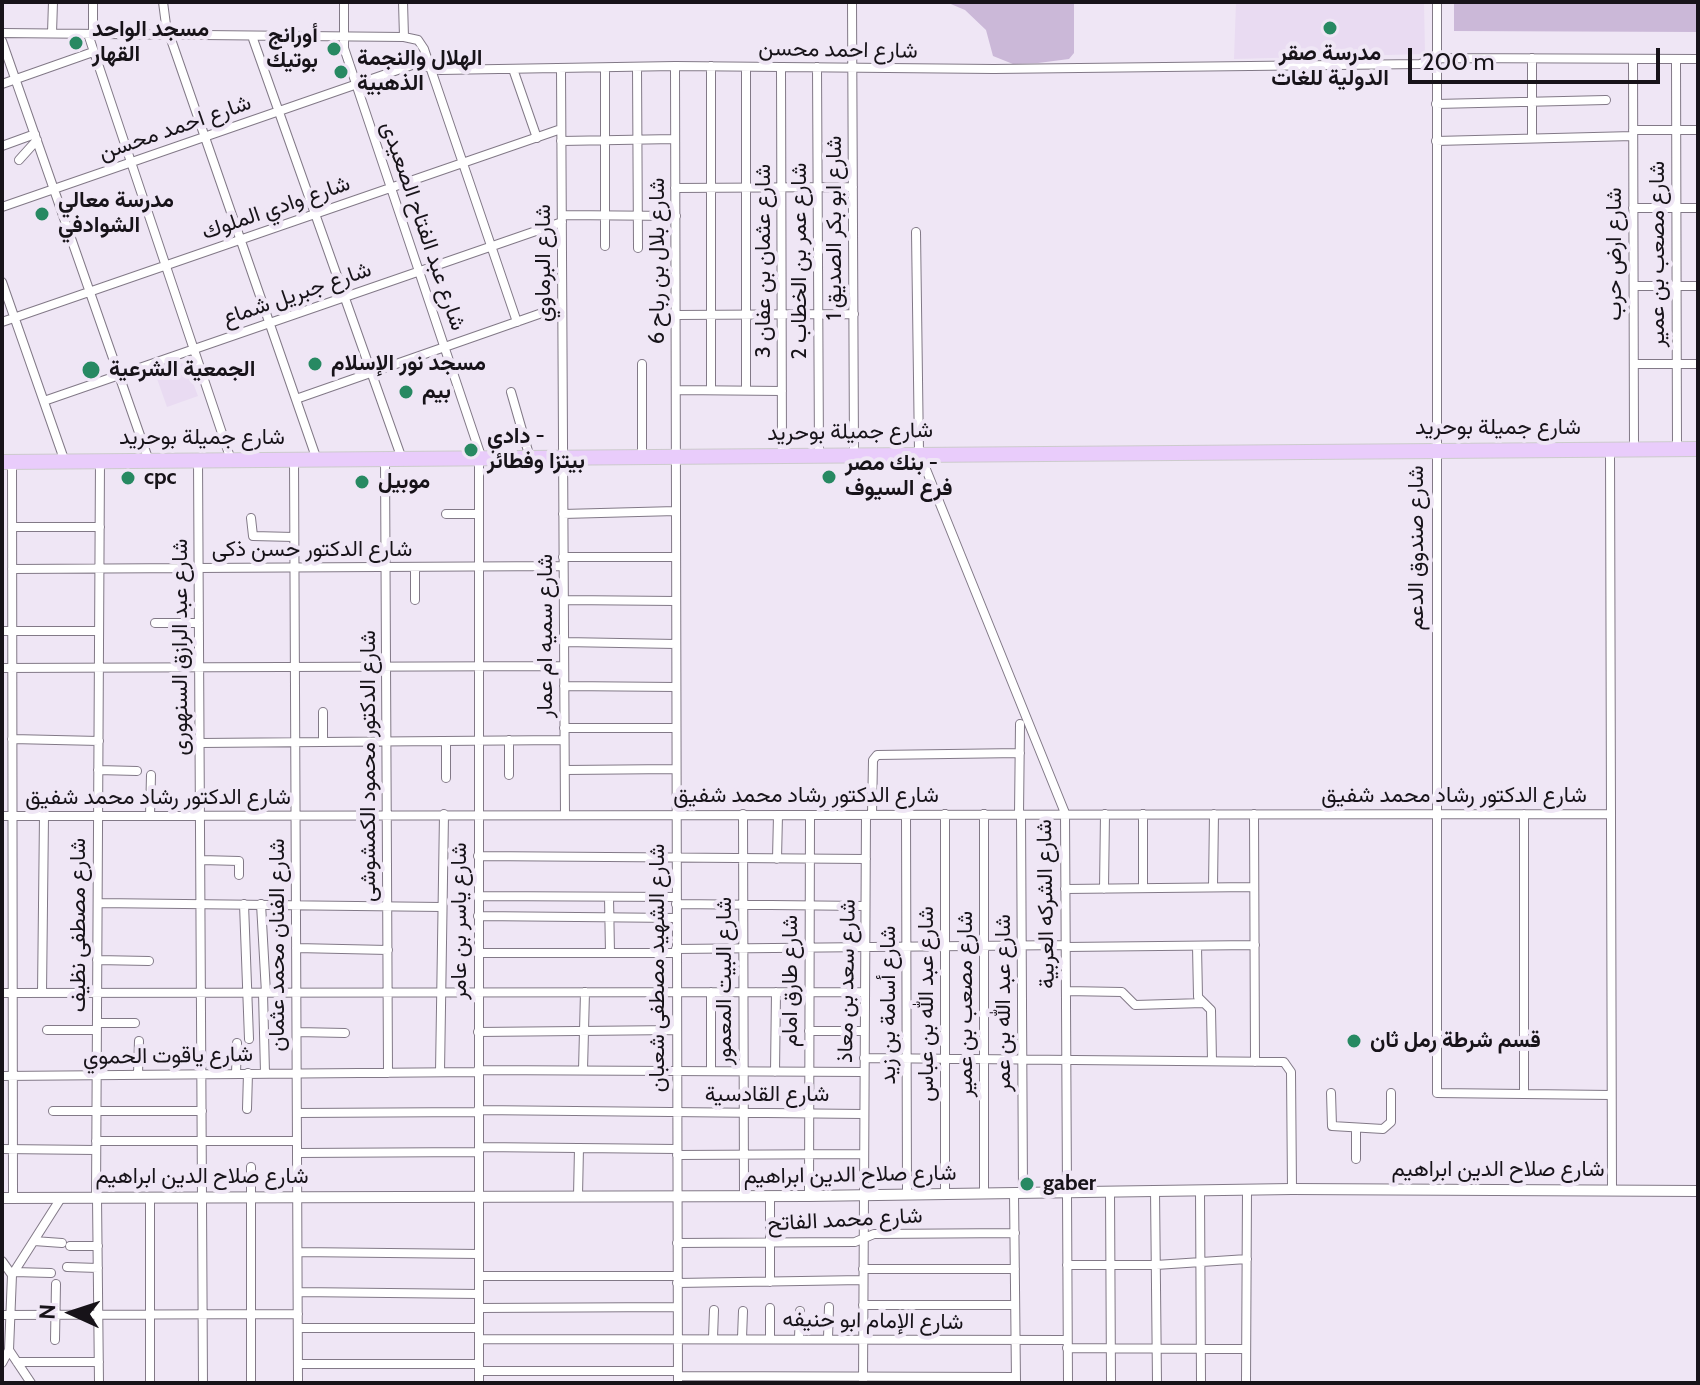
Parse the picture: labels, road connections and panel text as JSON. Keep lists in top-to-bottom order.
{
  "streets": {
    "main road": ["شارع جميلة بوحريد"],
    "street": [
      "شارع احمد محسن",
      "شارع وادي الملوك",
      "شارع عبد الفتاح الصعيدى",
      "شارع ابو بكر الصديق 1",
      "شارع ارض حرب",
      "شارع مصعب بن عمير",
      "شارع بلال بن رباح 6",
      "شارع عثمان بن عفان 3",
      "شارع عمر بن الخطاب 2",
      "شارع البرماوي",
      "شارع جبريل شماع",
      "شارع صندوق الدعم",
      "شارع الدكتور حسن ذكى",
      "شارع سميه ام عمار",
      "شارع عبد الرازق السنهورى",
      "شارع الدكتور محمود الكمشوشى",
      "شارع الدكتور رشاد محمد شفيق",
      "شارع الشركه العربية",
      "شارع ياسر بن عامر",
      "شارع مصطفى نظيف",
      "شارع الفنان محمد عثمان",
      "شارع الشهيد مصطفى شعبان",
      "شارع البيت المعمور",
      "شارع طارق امام",
      "شارع سعد بن معاذ",
      "شارع عبد الله بن عمر",
      "شارع عبد الله بن عباس",
      "شارع أسامة بن زيد",
      "شارع ياقوت الحموي",
      "شارع القادسية",
      "شارع صلاح الدين ابراهيم",
      "شارع محمد الفاتح",
      "شارع الإمام ابو حنيفه"
    ]
  },
  "crossings": [
    ["شارع احمد محسن", "شارع عبد الفتاح الصعيدى"],
    ["شارع احمد محسن", "شارع ابو بكر الصديق 1"],
    ["شارع احمد محسن", "شارع ارض حرب"],
    ["شارع احمد محسن", "شارع مصعب بن عمير"],
    ["شارع احمد محسن", "شارع بلال بن رباح 6"],
    ["شارع احمد محسن", "شارع عثمان بن عفان 3"],
    ["شارع احمد محسن", "شارع عمر بن الخطاب 2"],
    ["شارع احمد محسن", "شارع البرماوي"],
    ["شارع احمد محسن", "شارع صندوق الدعم"],
    ["شارع وادي الملوك", "شارع عبد الفتاح الصعيدى"],
    ["شارع وادي الملوك", "شارع البرماوي"],
    ["شارع عبد الفتاح الصعيدى", "شارع جبريل شماع"],
    ["شارع عبد الفتاح الصعيدى", "شارع جميلة بوحريد"],
    ["شارع عبد الفتاح الصعيدى", "شارع ياسر بن عامر"],
    ["شارع ابو بكر الصديق 1", "شارع جميلة بوحريد"],
    ["شارع ارض حرب", "شارع جميلة بوحريد"],
    ["شارع مصعب بن عمير", "شارع جميلة بوحريد"],
    ["شارع مصعب بن عمير", "شارع الدكتور رشاد محمد شفيق"],
    ["شارع مصعب بن عمير", "شارع صلاح الدين ابراهيم"],
    ["شارع بلال بن رباح 6", "شارع جبريل شماع"],
    ["شارع بلال بن رباح 6", "شارع جميلة بوحريد"],
    ["شارع بلال بن رباح 6", "شارع الشهيد مصطفى شعبان"],
    ["شارع عثمان بن عفان 3", "شارع جميلة بوحريد"],
    ["شارع عمر بن الخطاب 2", "شارع جميلة بوحريد"],
    ["شارع البرماوي", "شارع جبريل شماع"],
    ["شارع البرماوي", "شارع جميلة بوحريد"],
    ["شارع البرماوي", "شارع سميه ام عمار"],
    ["شارع جميلة بوحريد", "شارع صندوق الدعم"],
    ["شارع جميلة بوحريد", "شارع سميه ام عمار"],
    ["شارع جميلة بوحريد", "شارع عبد الرازق السنهورى"],
    ["شارع جميلة بوحريد", "شارع الدكتور محمود الكمشوشى"],
    ["شارع جميلة بوحريد", "شارع الشركه العربية"],
    ["شارع جميلة بوحريد", "شارع ياسر بن عامر"],
    ["شارع جميلة بوحريد", "شارع مصطفى نظيف"],
    ["شارع جميلة بوحريد", "شارع الفنان محمد عثمان"],
    ["شارع جميلة بوحريد", "شارع الشهيد مصطفى شعبان"],
    ["شارع صندوق الدعم", "شارع الدكتور رشاد محمد شفيق"],
    ["شارع الدكتور حسن ذكى", "شارع سميه ام عمار"],
    ["شارع الدكتور حسن ذكى", "شارع عبد الرازق السنهورى"],
    ["شارع الدكتور حسن ذكى", "شارع الدكتور محمود الكمشوشى"],
    ["شارع الدكتور حسن ذكى", "شارع ياسر بن عامر"],
    ["شارع الدكتور حسن ذكى", "شارع مصطفى نظيف"],
    ["شارع الدكتور حسن ذكى", "شارع الفنان محمد عثمان"],
    ["شارع الدكتور حسن ذكى", "شارع الشهيد مصطفى شعبان"],
    ["شارع سميه ام عمار", "شارع الدكتور رشاد محمد شفيق"],
    ["شارع عبد الرازق السنهورى", "شارع الدكتور رشاد محمد شفيق"],
    ["شارع عبد الرازق السنهورى", "شارع ياقوت الحموي"],
    ["شارع عبد الرازق السنهورى", "شارع صلاح الدين ابراهيم"],
    ["شارع الدكتور محمود الكمشوشى", "شارع الدكتور رشاد محمد شفيق"],
    ["شارع الدكتور محمود الكمشوشى", "شارع ياقوت الحموي"],
    ["شارع الدكتور رشاد محمد شفيق", "شارع الشركه العربية"],
    ["شارع الدكتور رشاد محمد شفيق", "شارع ياسر بن عامر"],
    ["شارع الدكتور رشاد محمد شفيق", "شارع مصطفى نظيف"],
    ["شارع الدكتور رشاد محمد شفيق", "شارع الفنان محمد عثمان"],
    ["شارع الدكتور رشاد محمد شفيق", "شارع الشهيد مصطفى شعبان"],
    ["شارع الدكتور رشاد محمد شفيق", "شارع البيت المعمور"],
    ["شارع الدكتور رشاد محمد شفيق", "شارع طارق امام"],
    ["شارع الدكتور رشاد محمد شفيق", "شارع سعد بن معاذ"],
    ["شارع الدكتور رشاد محمد شفيق", "شارع عبد الله بن عمر"],
    ["شارع الدكتور رشاد محمد شفيق", "شارع عبد الله بن عباس"],
    ["شارع الدكتور رشاد محمد شفيق", "شارع أسامة بن زيد"],
    ["شارع الشركه العربية", "شارع صلاح الدين ابراهيم"],
    ["شارع الشركه العربية", "شارع الإمام ابو حنيفه"],
    ["شارع ياسر بن عامر", "شارع ياقوت الحموي"],
    ["شارع ياسر بن عامر", "شارع القادسية"],
    ["شارع ياسر بن عامر", "شارع صلاح الدين ابراهيم"],
    ["شارع ياسر بن عامر", "شارع الإمام ابو حنيفه"],
    ["شارع مصطفى نظيف", "شارع ياقوت الحموي"],
    ["شارع مصطفى نظيف", "شارع صلاح الدين ابراهيم"],
    ["شارع الفنان محمد عثمان", "شارع ياقوت الحموي"],
    ["شارع الفنان محمد عثمان", "شارع القادسية"],
    ["شارع الفنان محمد عثمان", "شارع صلاح الدين ابراهيم"],
    ["شارع الشهيد مصطفى شعبان", "شارع ياقوت الحموي"],
    ["شارع الشهيد مصطفى شعبان", "شارع القادسية"],
    ["شارع الشهيد مصطفى شعبان", "شارع صلاح الدين ابراهيم"],
    ["شارع الشهيد مصطفى شعبان", "شارع محمد الفاتح"],
    ["شارع الشهيد مصطفى شعبان", "شارع الإمام ابو حنيفه"],
    ["شارع البيت المعمور", "شارع ياقوت الحموي"],
    ["شارع البيت المعمور", "شارع القادسية"],
    ["شارع البيت المعمور", "شارع صلاح الدين ابراهيم"],
    ["شارع طارق امام", "شارع ياقوت الحموي"],
    ["شارع طارق امام", "شارع القادسية"],
    ["شارع طارق امام", "شارع صلاح الدين ابراهيم"],
    ["شارع سعد بن معاذ", "شارع عبد الله بن عمر"],
    ["شارع سعد بن معاذ", "شارع ياقوت الحموي"],
    ["شارع سعد بن معاذ", "شارع القادسية"],
    ["شارع سعد بن معاذ", "شارع صلاح الدين ابراهيم"],
    ["شارع سعد بن معاذ", "شارع محمد الفاتح"],
    ["شارع سعد بن معاذ", "شارع الإمام ابو حنيفه"],
    ["شارع عبد الله بن عمر", "شارع صلاح الدين ابراهيم"],
    ["شارع عبد الله بن عمر", "شارع محمد الفاتح"],
    ["شارع عبد الله بن عمر", "شارع الإمام ابو حنيفه"],
    ["شارع عبد الله بن عباس", "شارع صلاح الدين ابراهيم"],
    ["شارع أسامة بن زيد", "شارع صلاح الدين ابراهيم"]
  ],
  "places": [
    "مدرسة صقر الدولية للغات",
    "مسجد الواحد القهار",
    "أورانج بوتيك",
    "الهلال والنجمة الذهبية",
    "مدرسة معالي الشوادفي",
    "مسجد نور الإسلام",
    "الجمعية الشرعية",
    "بيم",
    "دادي - بيتزا وفطائر",
    "بنك مصر - فرع السيوف",
    "cpc",
    "موبيل",
    "قسم شرطة رمل ثان",
    "gaber"
  ],
  "scale_bar": "200 m",
  "north": "left"
}
